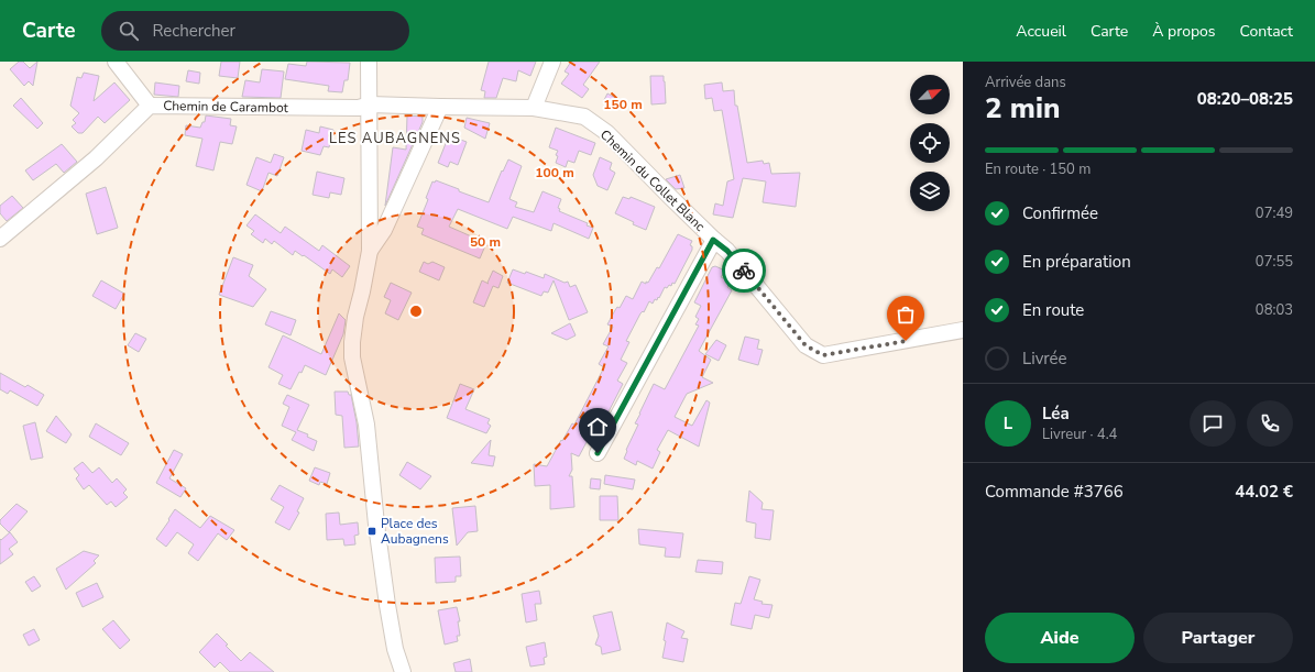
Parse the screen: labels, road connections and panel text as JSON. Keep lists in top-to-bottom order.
{
  "streets": {
    "street": ["Chemin de Carambot", "Chemin du Collet Blanc"]
  },
  "crossings": [
    ["Chemin de Carambot", "Chemin du Collet Blanc"]
  ],
  "districts": ["LES AUBAGNENS"],
  "places": {
    "transit": ["Place des Aubagnens"]
  },
  "north": "top right",
  "page": {
    "header": "Carte",
    "search": "Rechercher",
    "nav": [
      "Accueil",
      "Carte",
      "À propos",
      "Contact"
    ],
    "heading": ["2 min", "Arrivée dans", "08:20–08:25"],
    "panel": [
      "Léa",
      "Livreur · 4.4",
      "Commande #3766",
      "44.02 €"
    ],
    "bar": "En route · 150 m",
    "list": [
      ["Confirmée", "07:49"],
      ["En préparation", "07:55"],
      ["En route", "08:03"],
      "Livrée"
    ],
    "round": "L",
    "buttons": ["Aide", "Partager"]
  },
  "rings": ["150 m", "100 m", "50 m"]
}
